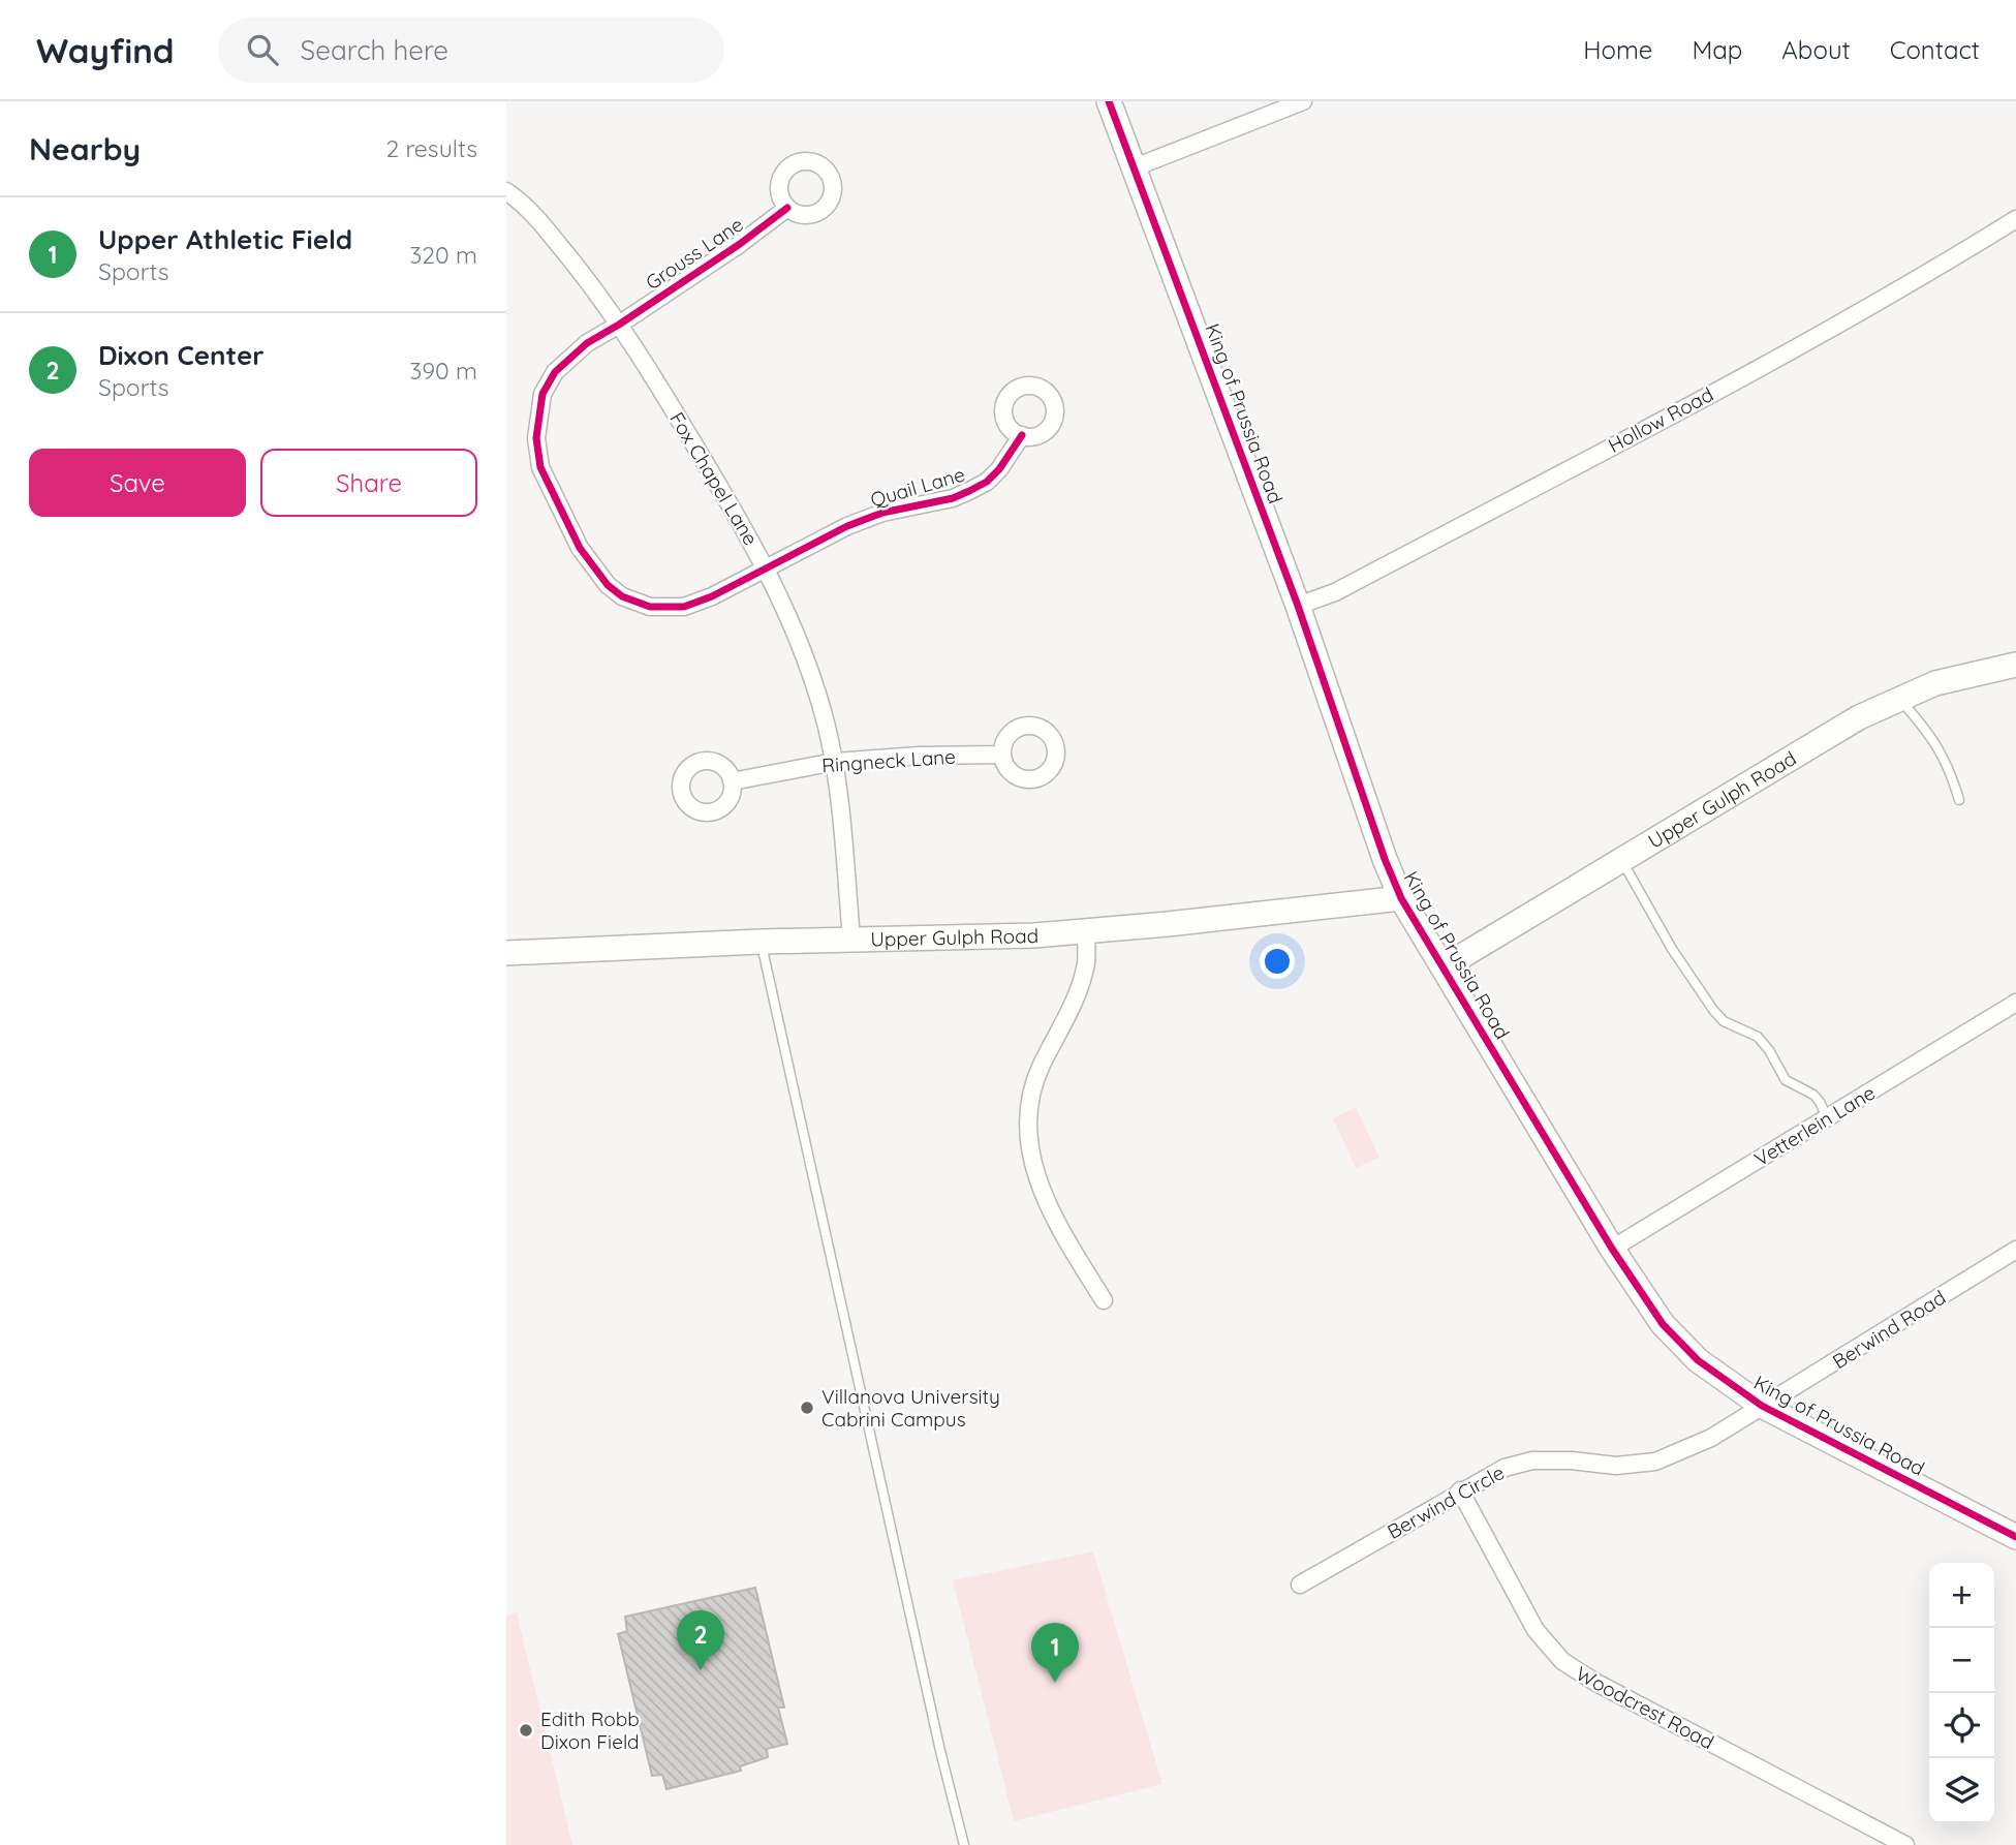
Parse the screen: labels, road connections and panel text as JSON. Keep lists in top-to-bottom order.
{
  "streets": {
    "street": [
      "Grouss Lane",
      "King of Prussia Road",
      "Hollow Road",
      "Fox Chapel Lane",
      "Quail Lane",
      "Ringneck Lane",
      "Upper Gulph Road",
      "Vetterlein Lane",
      "Berwind Road",
      "Berwind Circle",
      "Woodcrest Road"
    ]
  },
  "crossings": [
    ["Grouss Lane", "Fox Chapel Lane"],
    ["Grouss Lane", "Quail Lane"],
    ["King of Prussia Road", "Hollow Road"],
    ["King of Prussia Road", "Upper Gulph Road"],
    ["King of Prussia Road", "Vetterlein Lane"],
    ["King of Prussia Road", "Berwind Road"],
    ["King of Prussia Road", "Berwind Circle"],
    ["Fox Chapel Lane", "Quail Lane"],
    ["Fox Chapel Lane", "Ringneck Lane"],
    ["Fox Chapel Lane", "Upper Gulph Road"],
    ["Berwind Road", "Berwind Circle"],
    ["Berwind Circle", "Woodcrest Road"]
  ],
  "places": ["Villanova University Cabrini Campus", "Edith Robb Dixon Field"],
  "page": {
    "header": "Wayfind",
    "search": "Search here",
    "nav": [
      "Home",
      "Map",
      "About",
      "Contact"
    ],
    "heading": ["Nearby", "2 results"],
    "list": [
      {
        "mark": "1",
        "name": "Upper Athletic Field",
        "note": "Sports",
        "value": "320 m"
      },
      {
        "mark": "2",
        "name": "Dixon Center",
        "note": "Sports",
        "value": "390 m"
      }
    ],
    "buttons": ["Save", "Share"],
    "map_buttons": ["+", "−"],
    "pins": ["2", "1"]
  }
}
